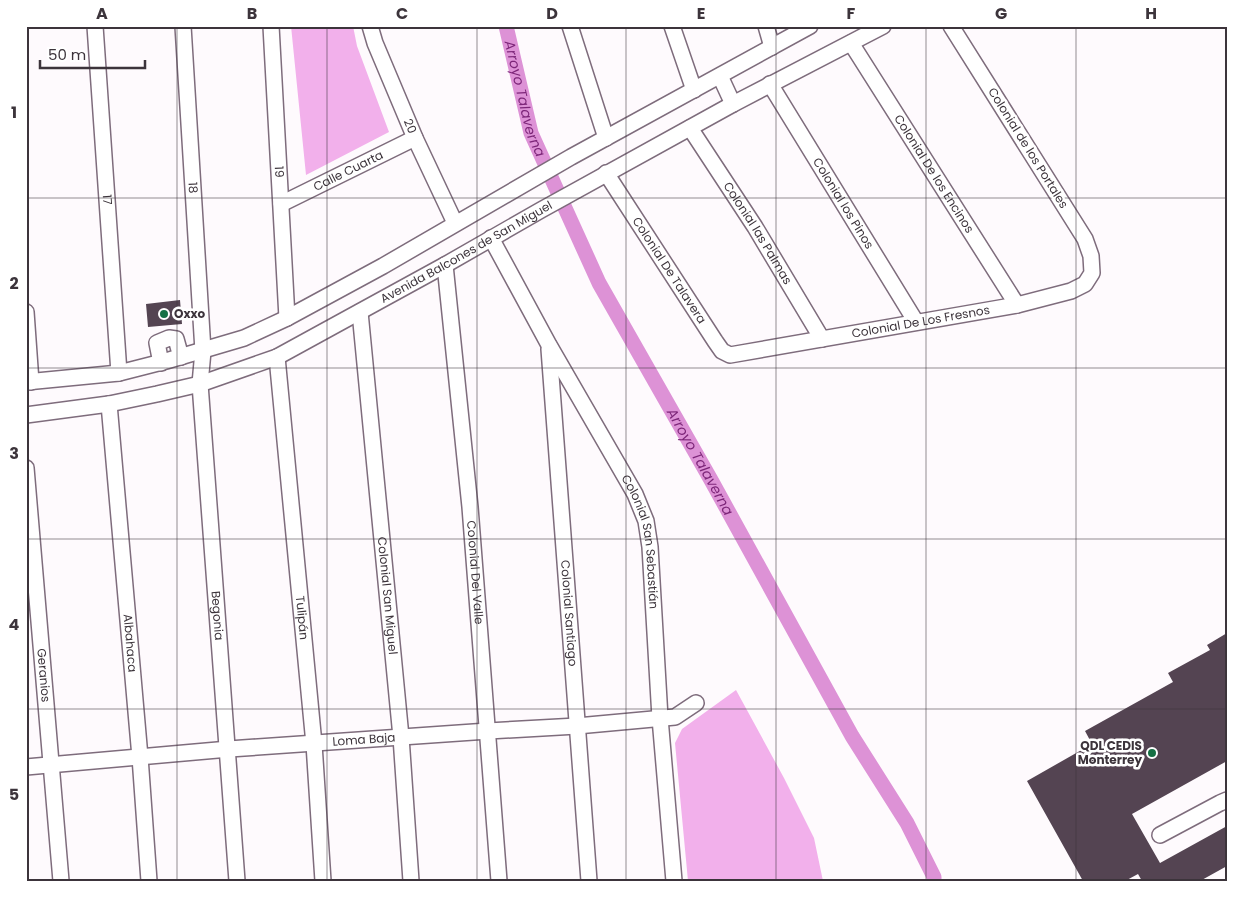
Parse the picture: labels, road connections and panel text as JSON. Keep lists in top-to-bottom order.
{
  "streets": {
    "street": [
      "20",
      "Colonial de los Portales",
      "Calle Cuarta",
      "19",
      "Colonial De los Encinos",
      "18",
      "17",
      "Colonial los Pinos",
      "Colonial las Palmas",
      "Avenida Balcones de San Miguel",
      "Colonial De Talavera",
      "Colonial De Los Fresnos",
      "Colonial San Sebastián",
      "Colonial Del Valle",
      "Colonial San Miguel",
      "Colonial Santiago",
      "Begonia",
      "Tulipán",
      "Albahaca",
      "Geranios",
      "Loma Baja"
    ]
  },
  "crossings": [
    ["20", "Calle Cuarta"],
    ["Colonial de los Portales", "Colonial De Los Fresnos"],
    ["Calle Cuarta", "19"],
    ["Colonial De los Encinos", "Avenida Balcones de San Miguel"],
    ["Colonial De los Encinos", "Colonial De Los Fresnos"],
    ["18", "Begonia"],
    ["Colonial los Pinos", "Avenida Balcones de San Miguel"],
    ["Colonial los Pinos", "Colonial De Los Fresnos"],
    ["Colonial las Palmas", "Avenida Balcones de San Miguel"],
    ["Colonial las Palmas", "Colonial De Los Fresnos"],
    ["Avenida Balcones de San Miguel", "Colonial De Talavera"],
    ["Avenida Balcones de San Miguel", "Colonial San Sebastián"],
    ["Avenida Balcones de San Miguel", "Colonial Del Valle"],
    ["Avenida Balcones de San Miguel", "Colonial San Miguel"],
    ["Avenida Balcones de San Miguel", "Begonia"],
    ["Avenida Balcones de San Miguel", "Tulipán"],
    ["Avenida Balcones de San Miguel", "Albahaca"],
    ["Colonial De Talavera", "Colonial De Los Fresnos"],
    ["Colonial San Sebastián", "Colonial Santiago"],
    ["Colonial San Sebastián", "Loma Baja"],
    ["Colonial Del Valle", "Loma Baja"],
    ["Colonial San Miguel", "Loma Baja"],
    ["Colonial Santiago", "Loma Baja"],
    ["Begonia", "Loma Baja"],
    ["Tulipán", "Loma Baja"],
    ["Albahaca", "Loma Baja"],
    ["Geranios", "Loma Baja"]
  ],
  "water": ["Arroyo Talaverna"],
  "places": ["Oxxo", "QDL CEDIS Monterrey"],
  "scale_bar": "50 m",
  "grid": {
    "columns": [
      "A",
      "B",
      "C",
      "D",
      "E",
      "F",
      "G",
      "H"
    ],
    "rows": [
      "1",
      "2",
      "3",
      "4",
      "5"
    ]
  }
}
